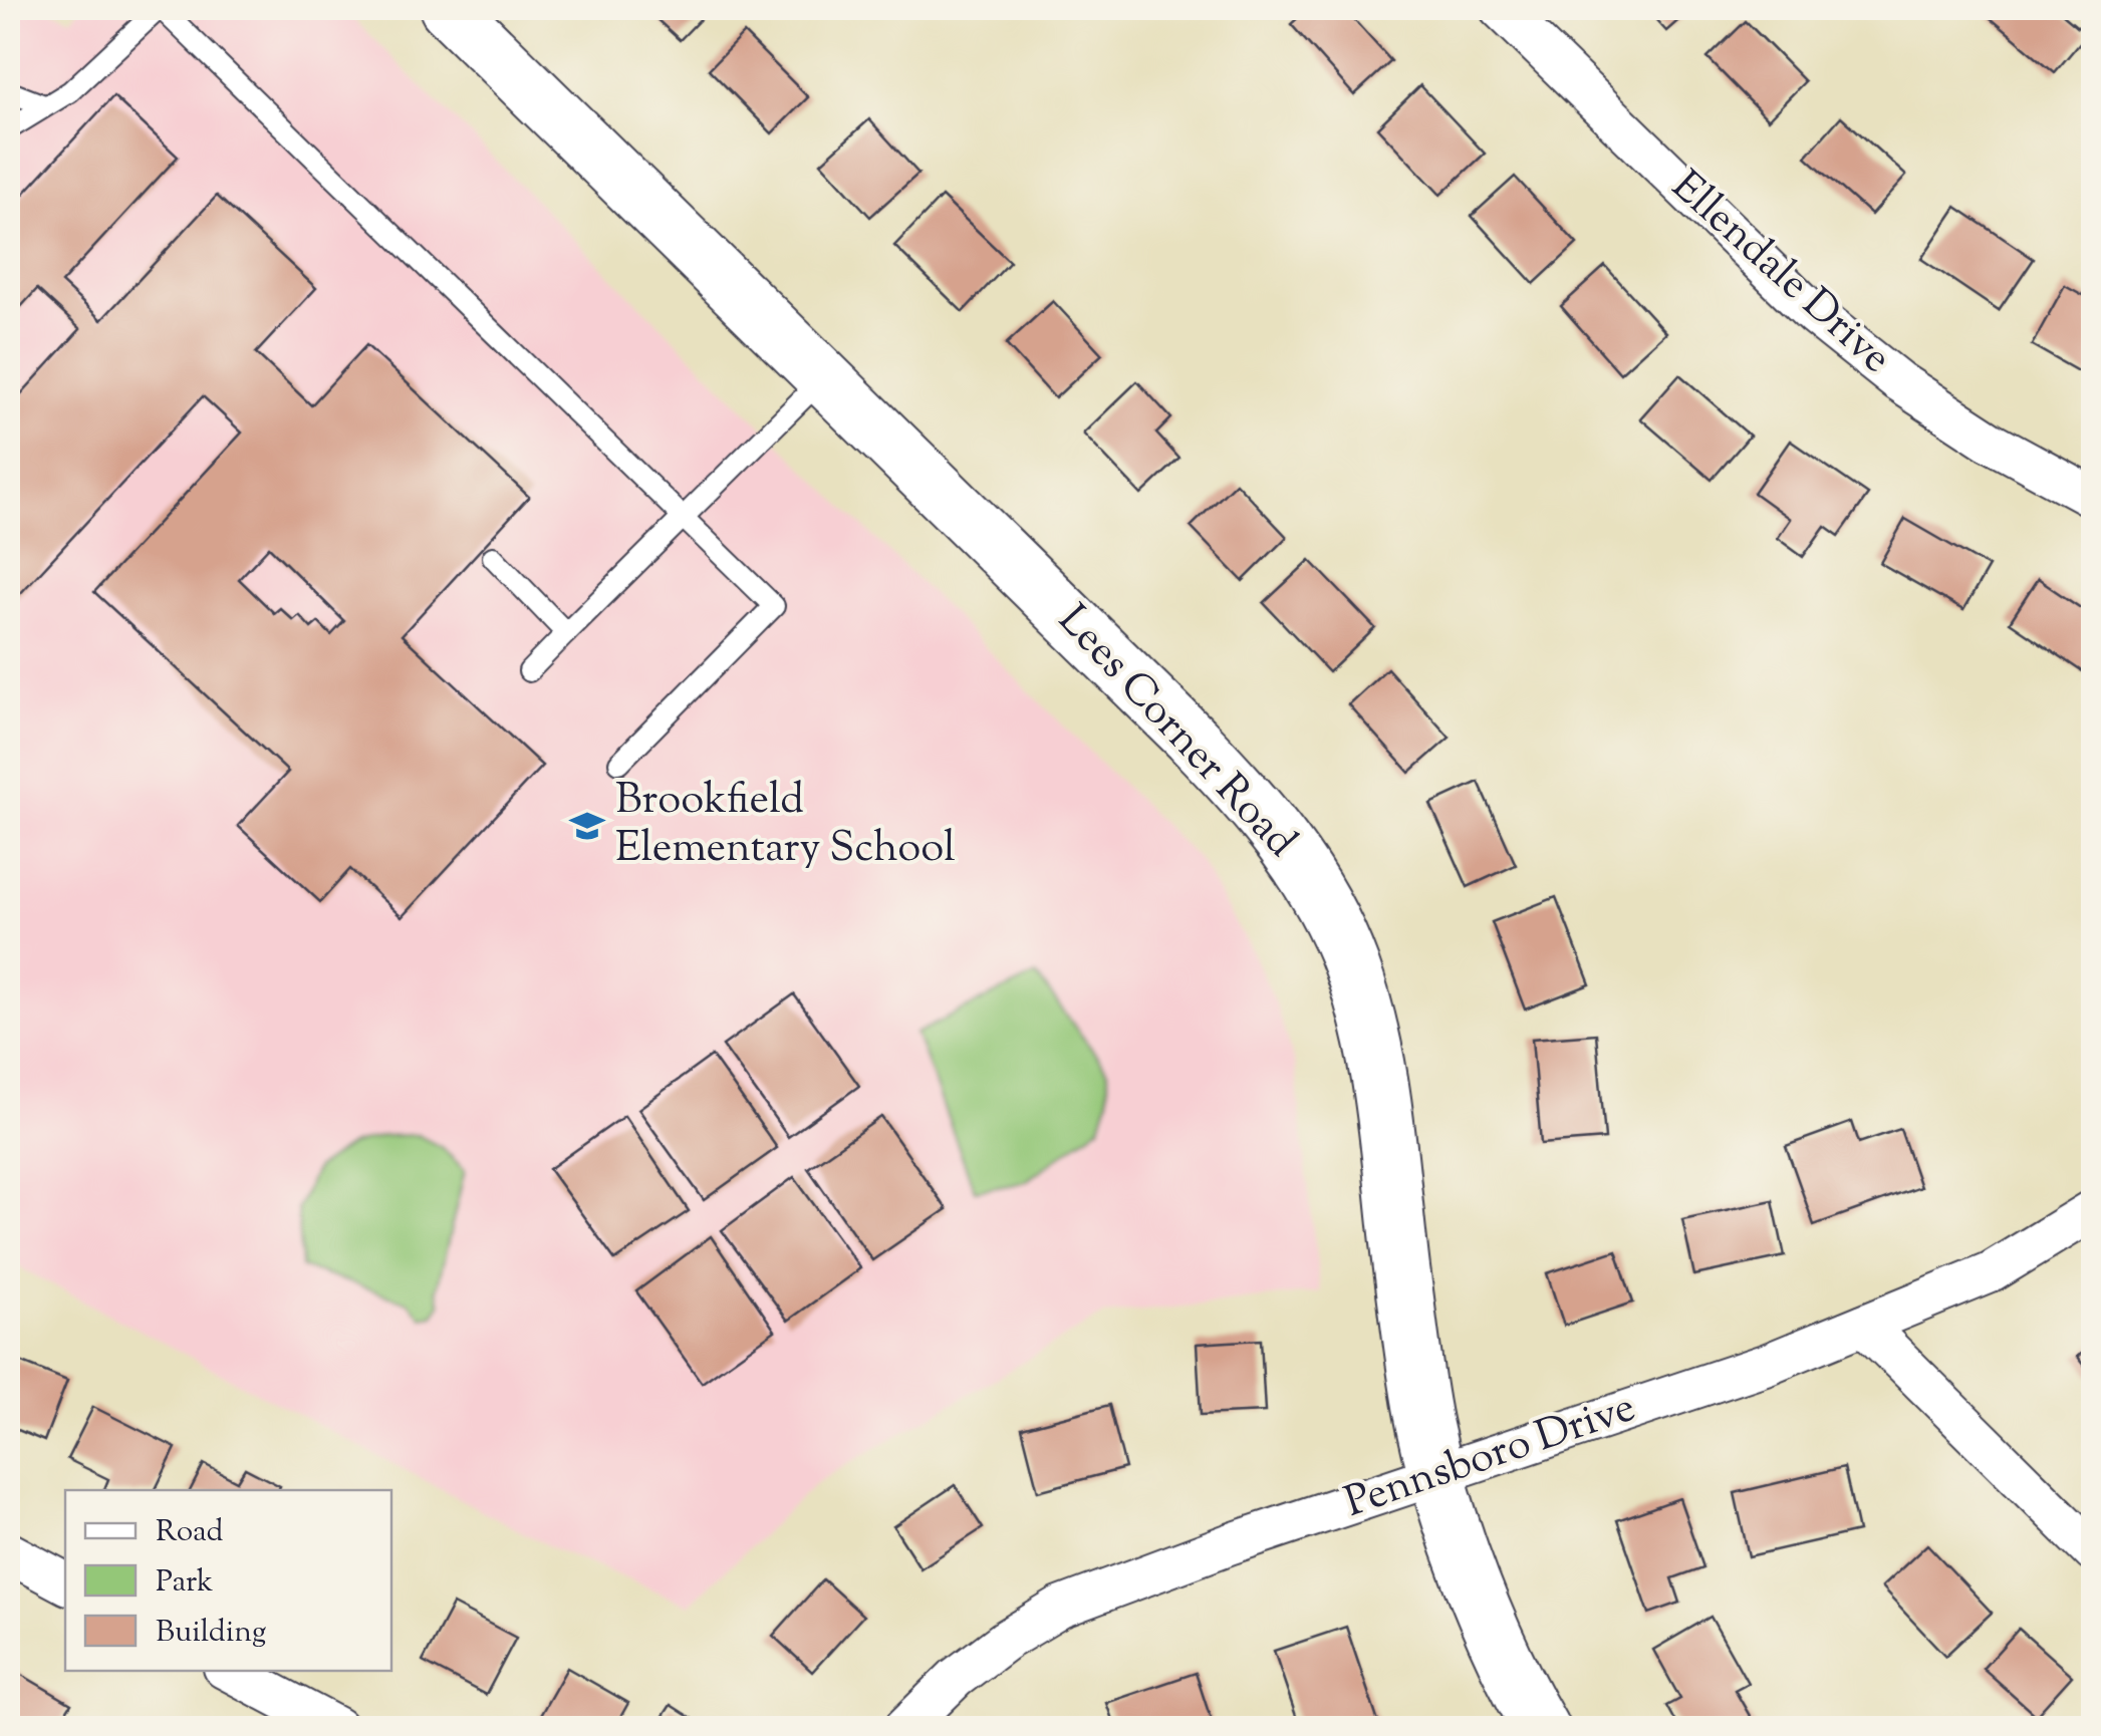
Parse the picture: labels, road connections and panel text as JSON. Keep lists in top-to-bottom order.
{
  "streets": {
    "street": ["Ellendale Drive", "Lees Corner Road", "Pennsboro Drive"]
  },
  "crossings": [
    ["Lees Corner Road", "Pennsboro Drive"]
  ],
  "places": {
    "school or university": ["Brookfield Elementary School"]
  },
  "legend": ["Road", "Park", "Building"]
}
